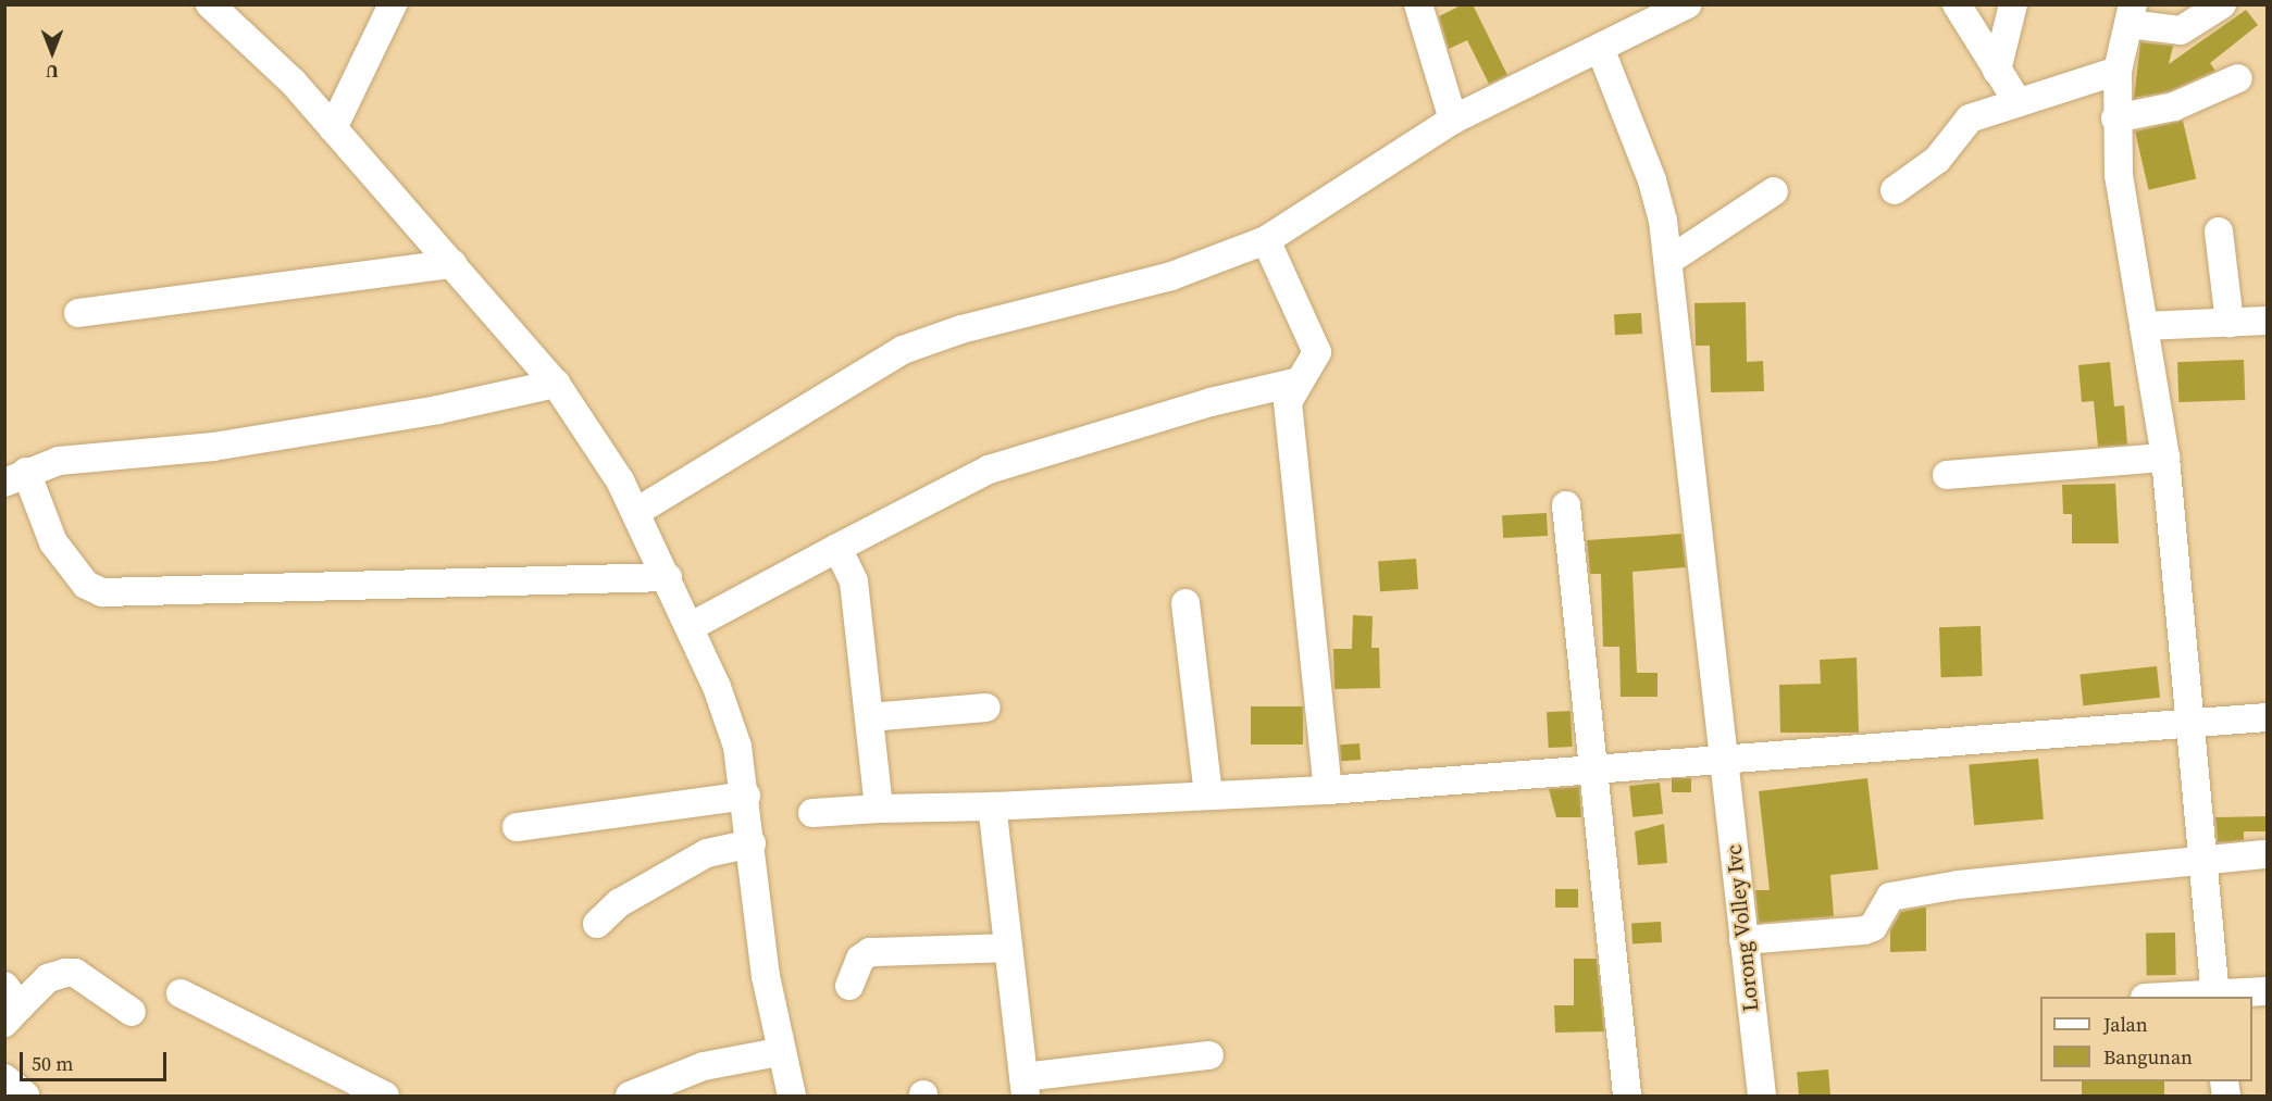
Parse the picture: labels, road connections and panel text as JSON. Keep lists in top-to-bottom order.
{
  "streets": {
    "street": ["Lorong Volley Ivc"]
  },
  "legend": ["Jalan", "Bangunan"],
  "scale_bar": "50 m",
  "north": "bottom"
}
